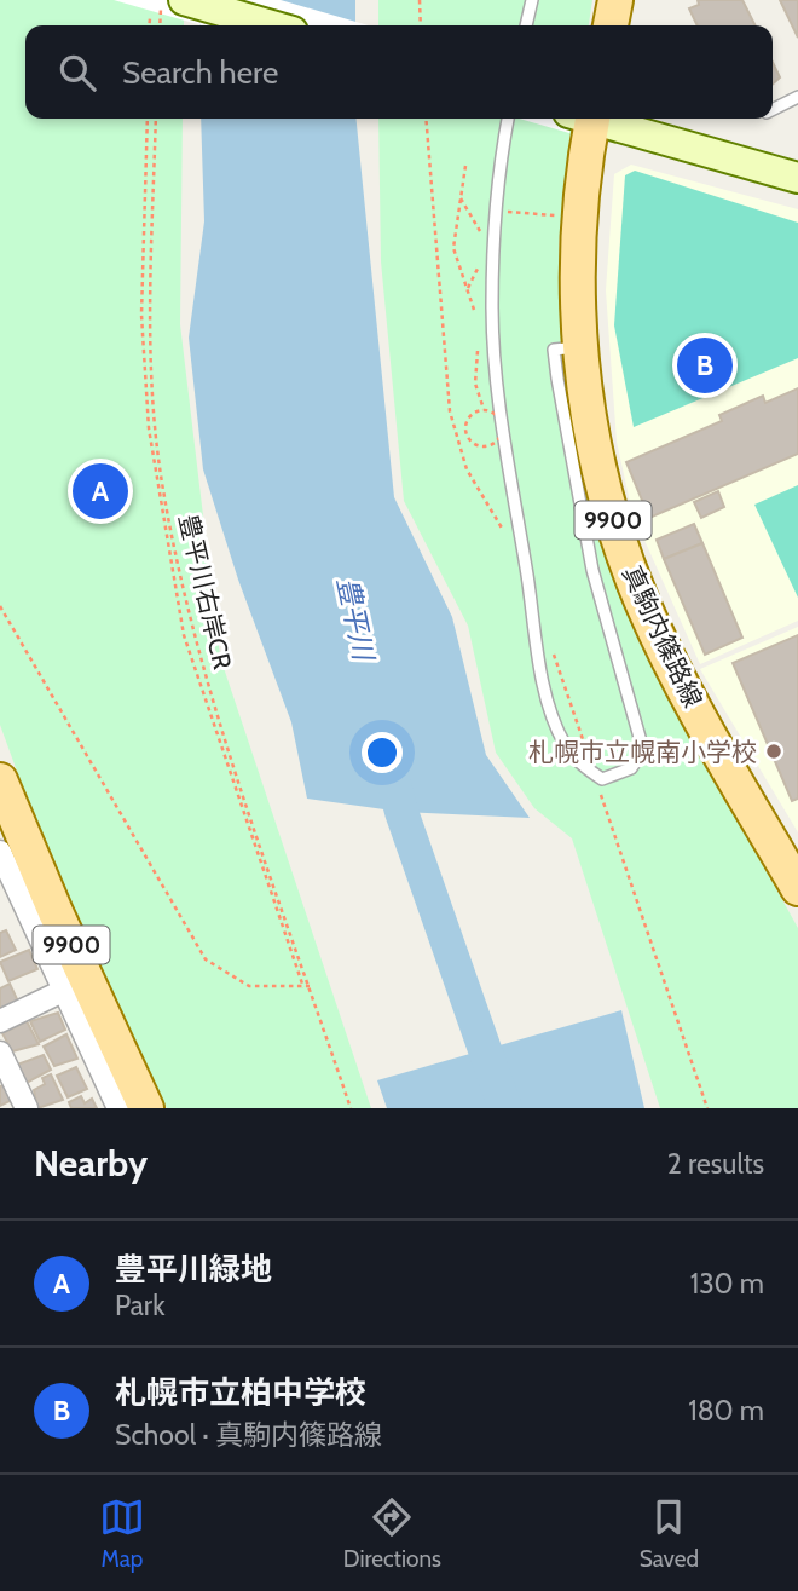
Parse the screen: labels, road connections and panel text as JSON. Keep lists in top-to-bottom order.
{
  "streets": {
    "main road": ["9900", "真駒内篠路線"],
    "path": ["豊平川右岸CR"]
  },
  "water": ["豊平川"],
  "places": ["札幌市立幌南小学校"],
  "page": {
    "search": "Search here",
    "pins": ["B", "A"],
    "heading": ["Nearby", "2 results"],
    "list": [
      {
        "mark": "A",
        "name": "豊平川緑地",
        "note": "Park",
        "value": "130 m"
      },
      {
        "mark": "B",
        "name": "札幌市立柏中学校",
        "note": "School · 真駒内篠路線",
        "value": "180 m"
      }
    ],
    "nav": ["Map", "Directions", "Saved"]
  }
}
